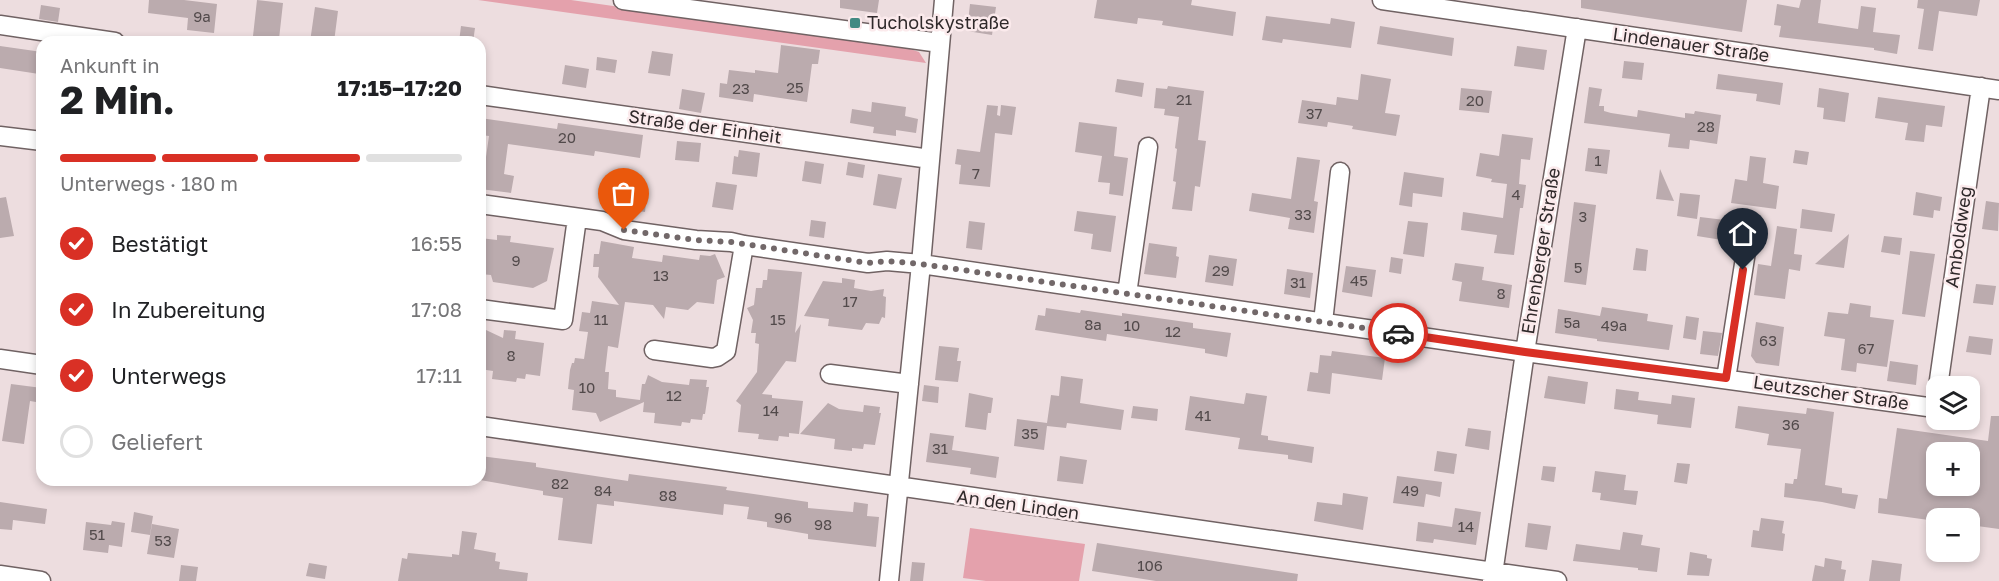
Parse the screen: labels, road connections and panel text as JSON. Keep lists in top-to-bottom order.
{
  "streets": {
    "street": [
      "Lindenauer Straße",
      "Straße der Einheit",
      "Amboldweg",
      "Ehrenberger Straße",
      "Leutzscher Straße",
      "An den Linden"
    ]
  },
  "crossings": [
    ["Lindenauer Straße", "Amboldweg"],
    ["Lindenauer Straße", "Ehrenberger Straße"],
    ["Ehrenberger Straße", "Leutzscher Straße"],
    ["Ehrenberger Straße", "An den Linden"]
  ],
  "places": {
    "transit": ["Tucholskystraße"]
  },
  "house_numbers": [
    "9a",
    "25",
    "23",
    "21",
    "20",
    "37",
    "28",
    "20",
    "1",
    "7",
    "4",
    "33",
    "3",
    "9",
    "5",
    "29",
    "13",
    "45",
    "31",
    "8",
    "17",
    "11",
    "15",
    "5a",
    "8a",
    "10",
    "49a",
    "12",
    "63",
    "67",
    "8",
    "10",
    "12",
    "14",
    "41",
    "36",
    "35",
    "31",
    "82",
    "84",
    "49",
    "88",
    "96",
    "98",
    "14",
    "51",
    "53",
    "106"
  ],
  "page": {
    "heading": ["2 Min.", "Ankunft in", "17:15–17:20"],
    "bar": "Unterwegs · 180 m",
    "list": [
      ["Bestätigt", "16:55"],
      ["In Zubereitung", "17:08"],
      ["Unterwegs", "17:11"],
      "Geliefert"
    ],
    "map_buttons": ["+", "−"]
  }
}
